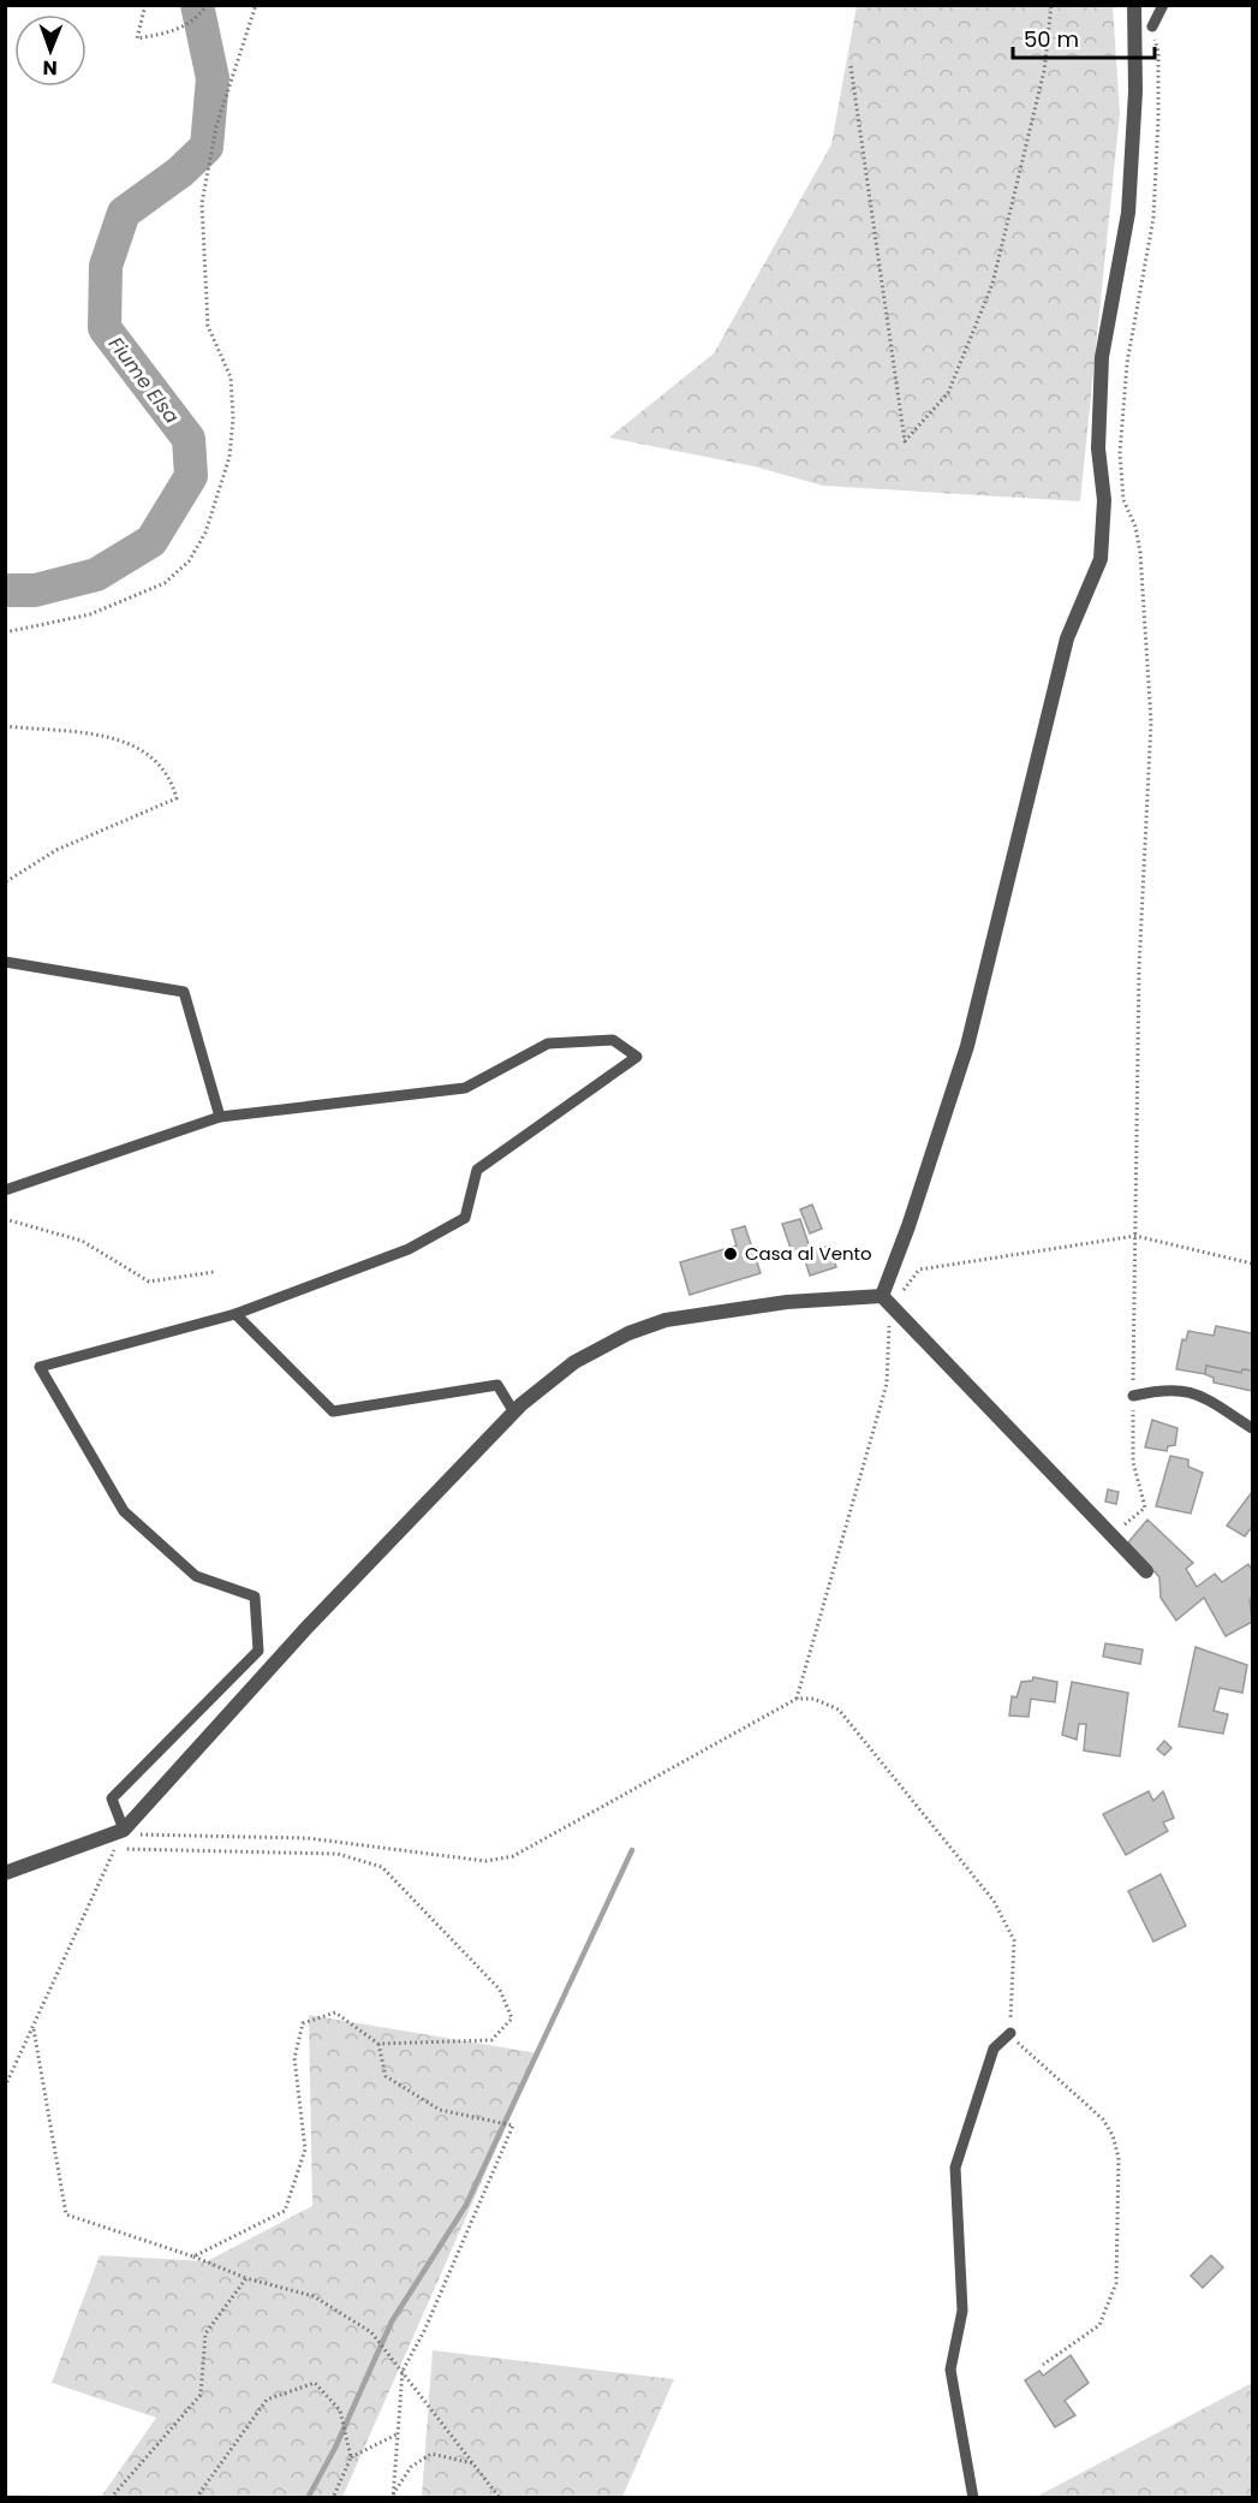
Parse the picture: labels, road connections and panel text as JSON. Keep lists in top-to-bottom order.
{
  "water": ["Fiume Elsa"],
  "places": ["Casa al Vento"],
  "scale_bar": "50 m",
  "north": "bottom"
}
